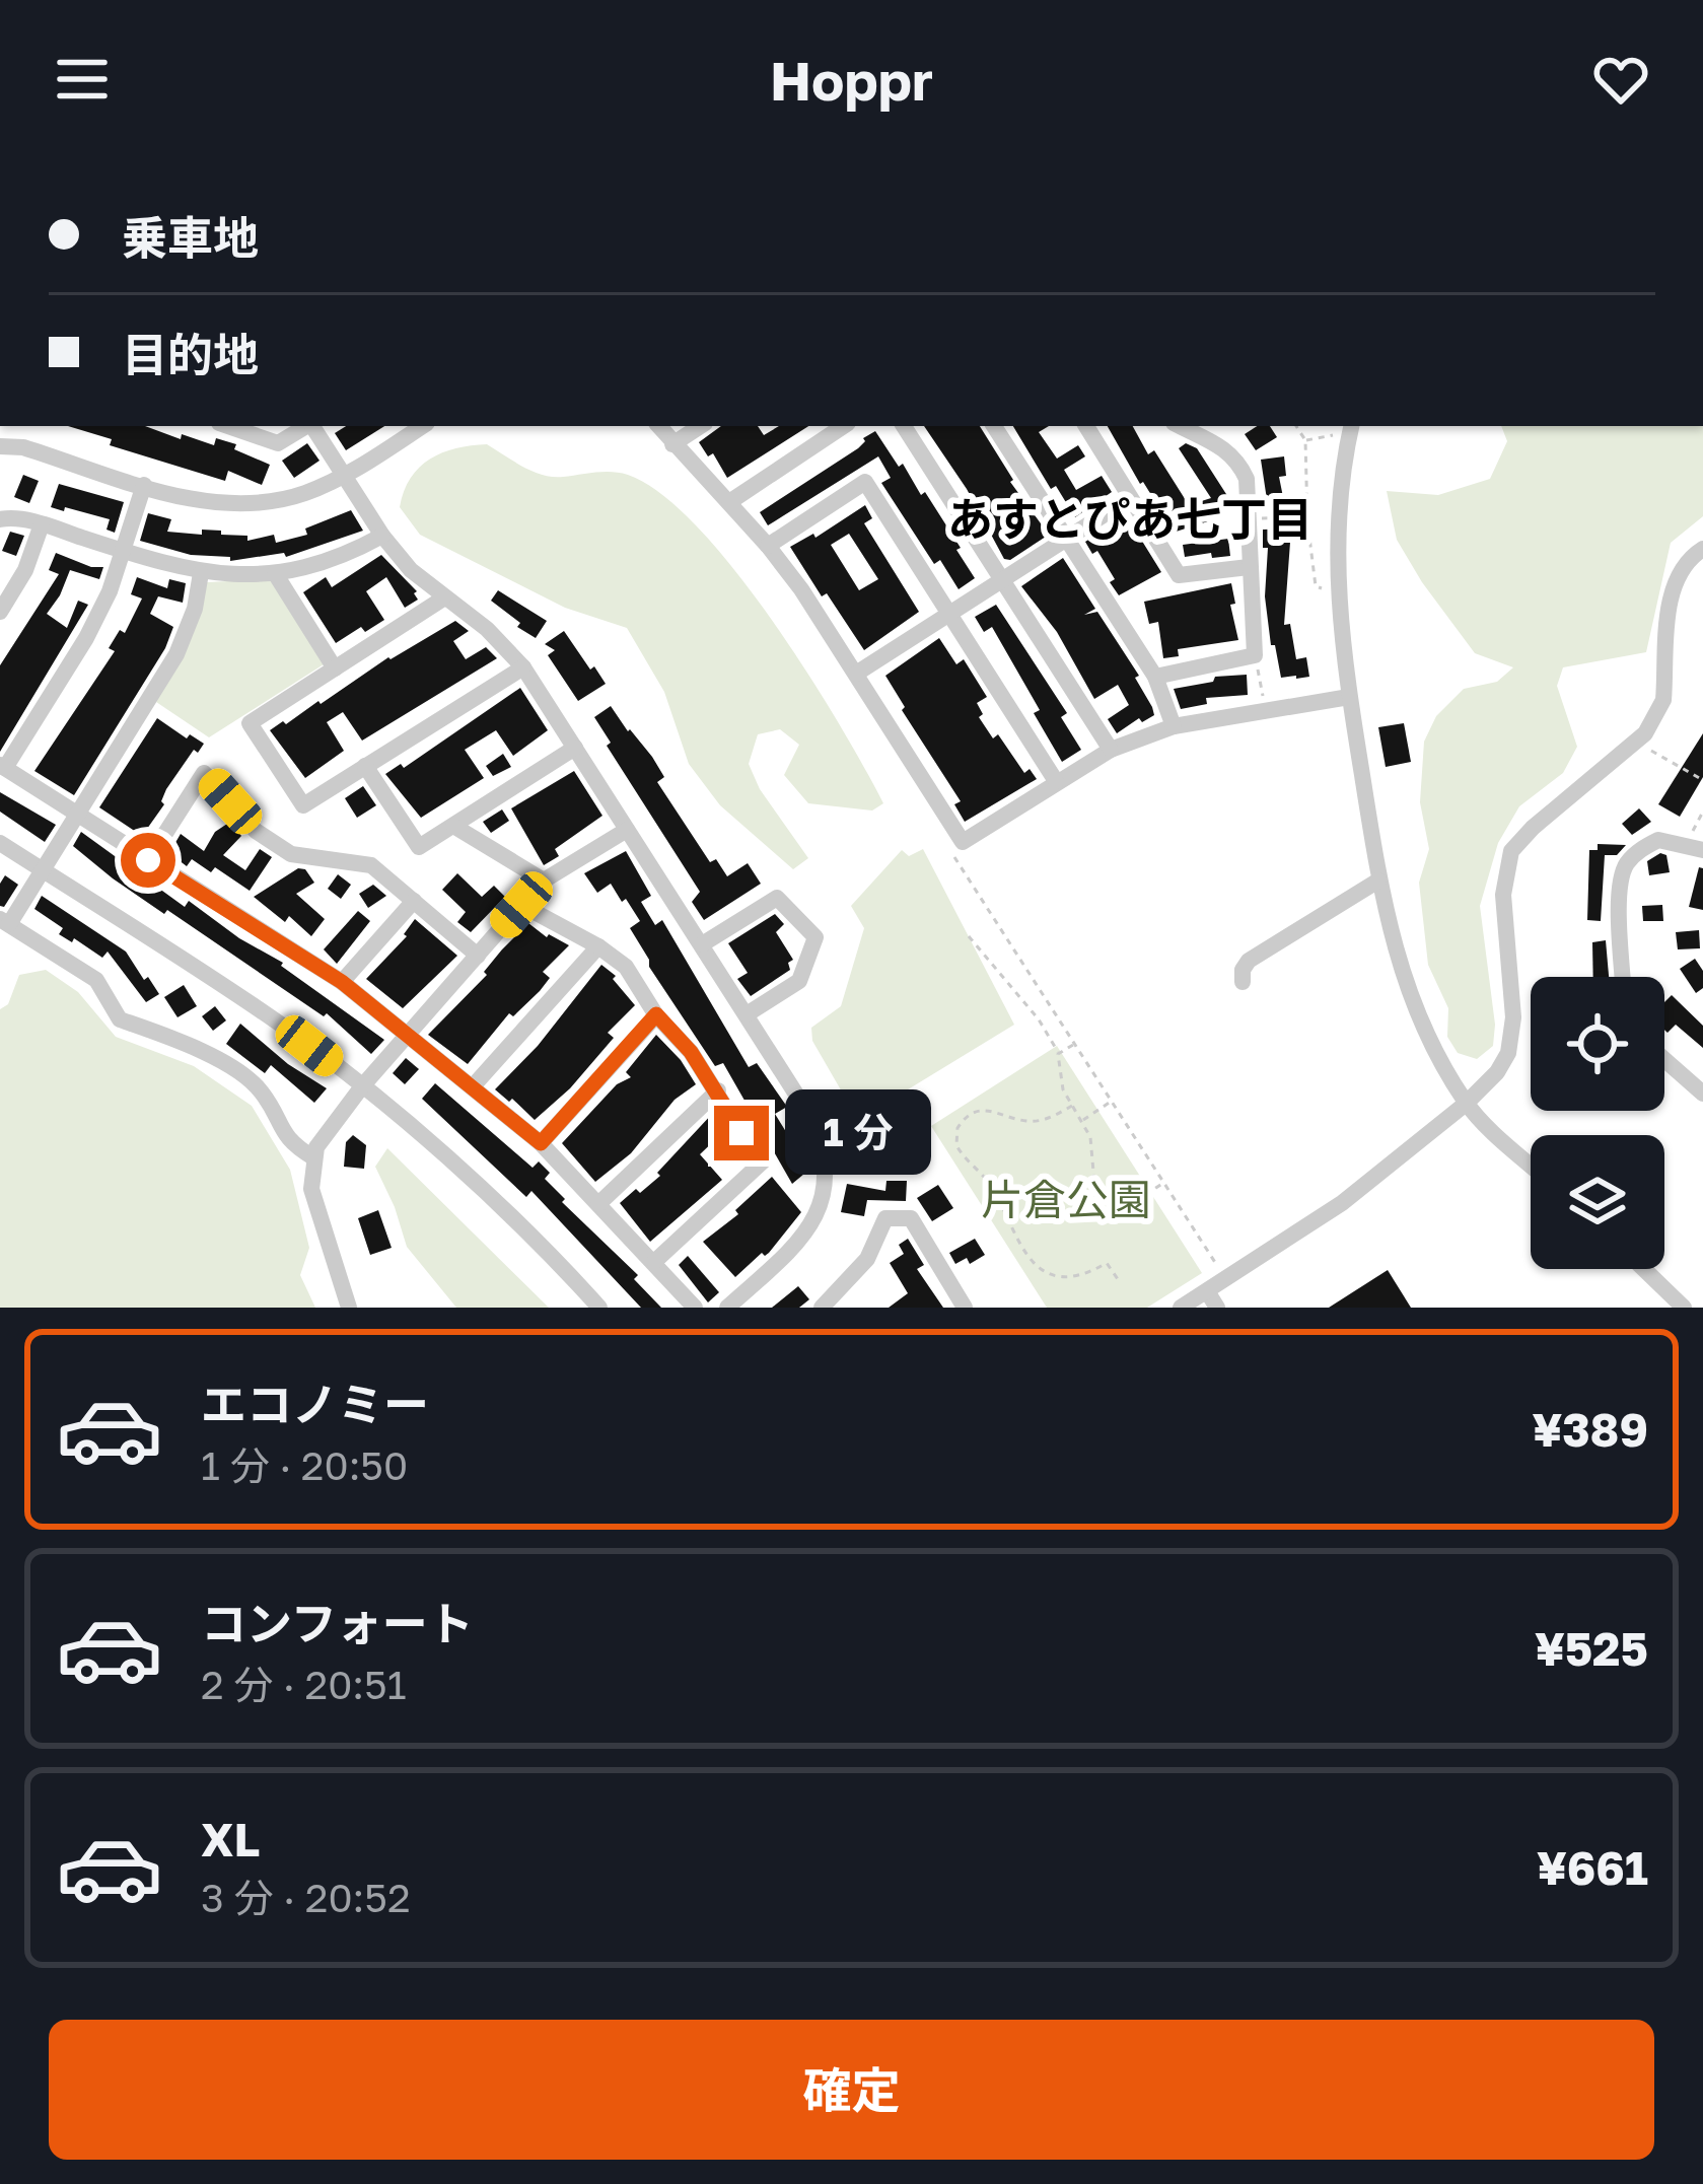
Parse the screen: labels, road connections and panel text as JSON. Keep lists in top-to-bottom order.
{
  "districts": ["あすとぴあ七丁目"],
  "parks": ["片倉公園"],
  "page": {
    "header": "Hoppr",
    "banner": ["乗車地", "目的地"],
    "bubble": "1 分",
    "list": [
      {
        "name": "エコノミー",
        "note": "1 分 · 20:50",
        "value": "¥389"
      },
      {
        "name": "コンフォート",
        "note": "2 分 · 20:51",
        "value": "¥525"
      },
      {
        "name": "XL",
        "note": "3 分 · 20:52",
        "value": "¥661"
      }
    ],
    "buttons": "確定"
  }
}
